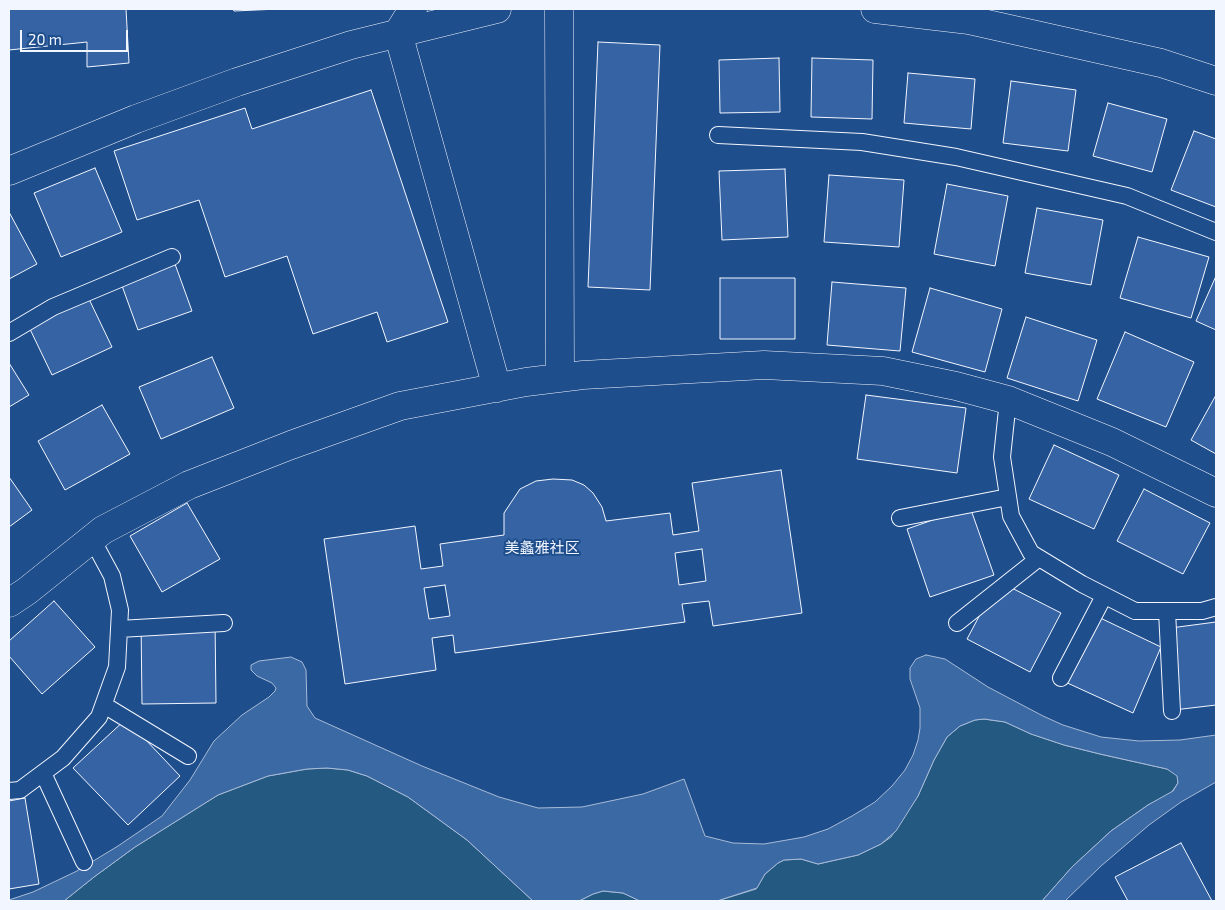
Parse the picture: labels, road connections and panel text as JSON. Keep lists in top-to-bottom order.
{
  "districts": ["美蠡雅社区"],
  "scale_bar": "20 m"
}
